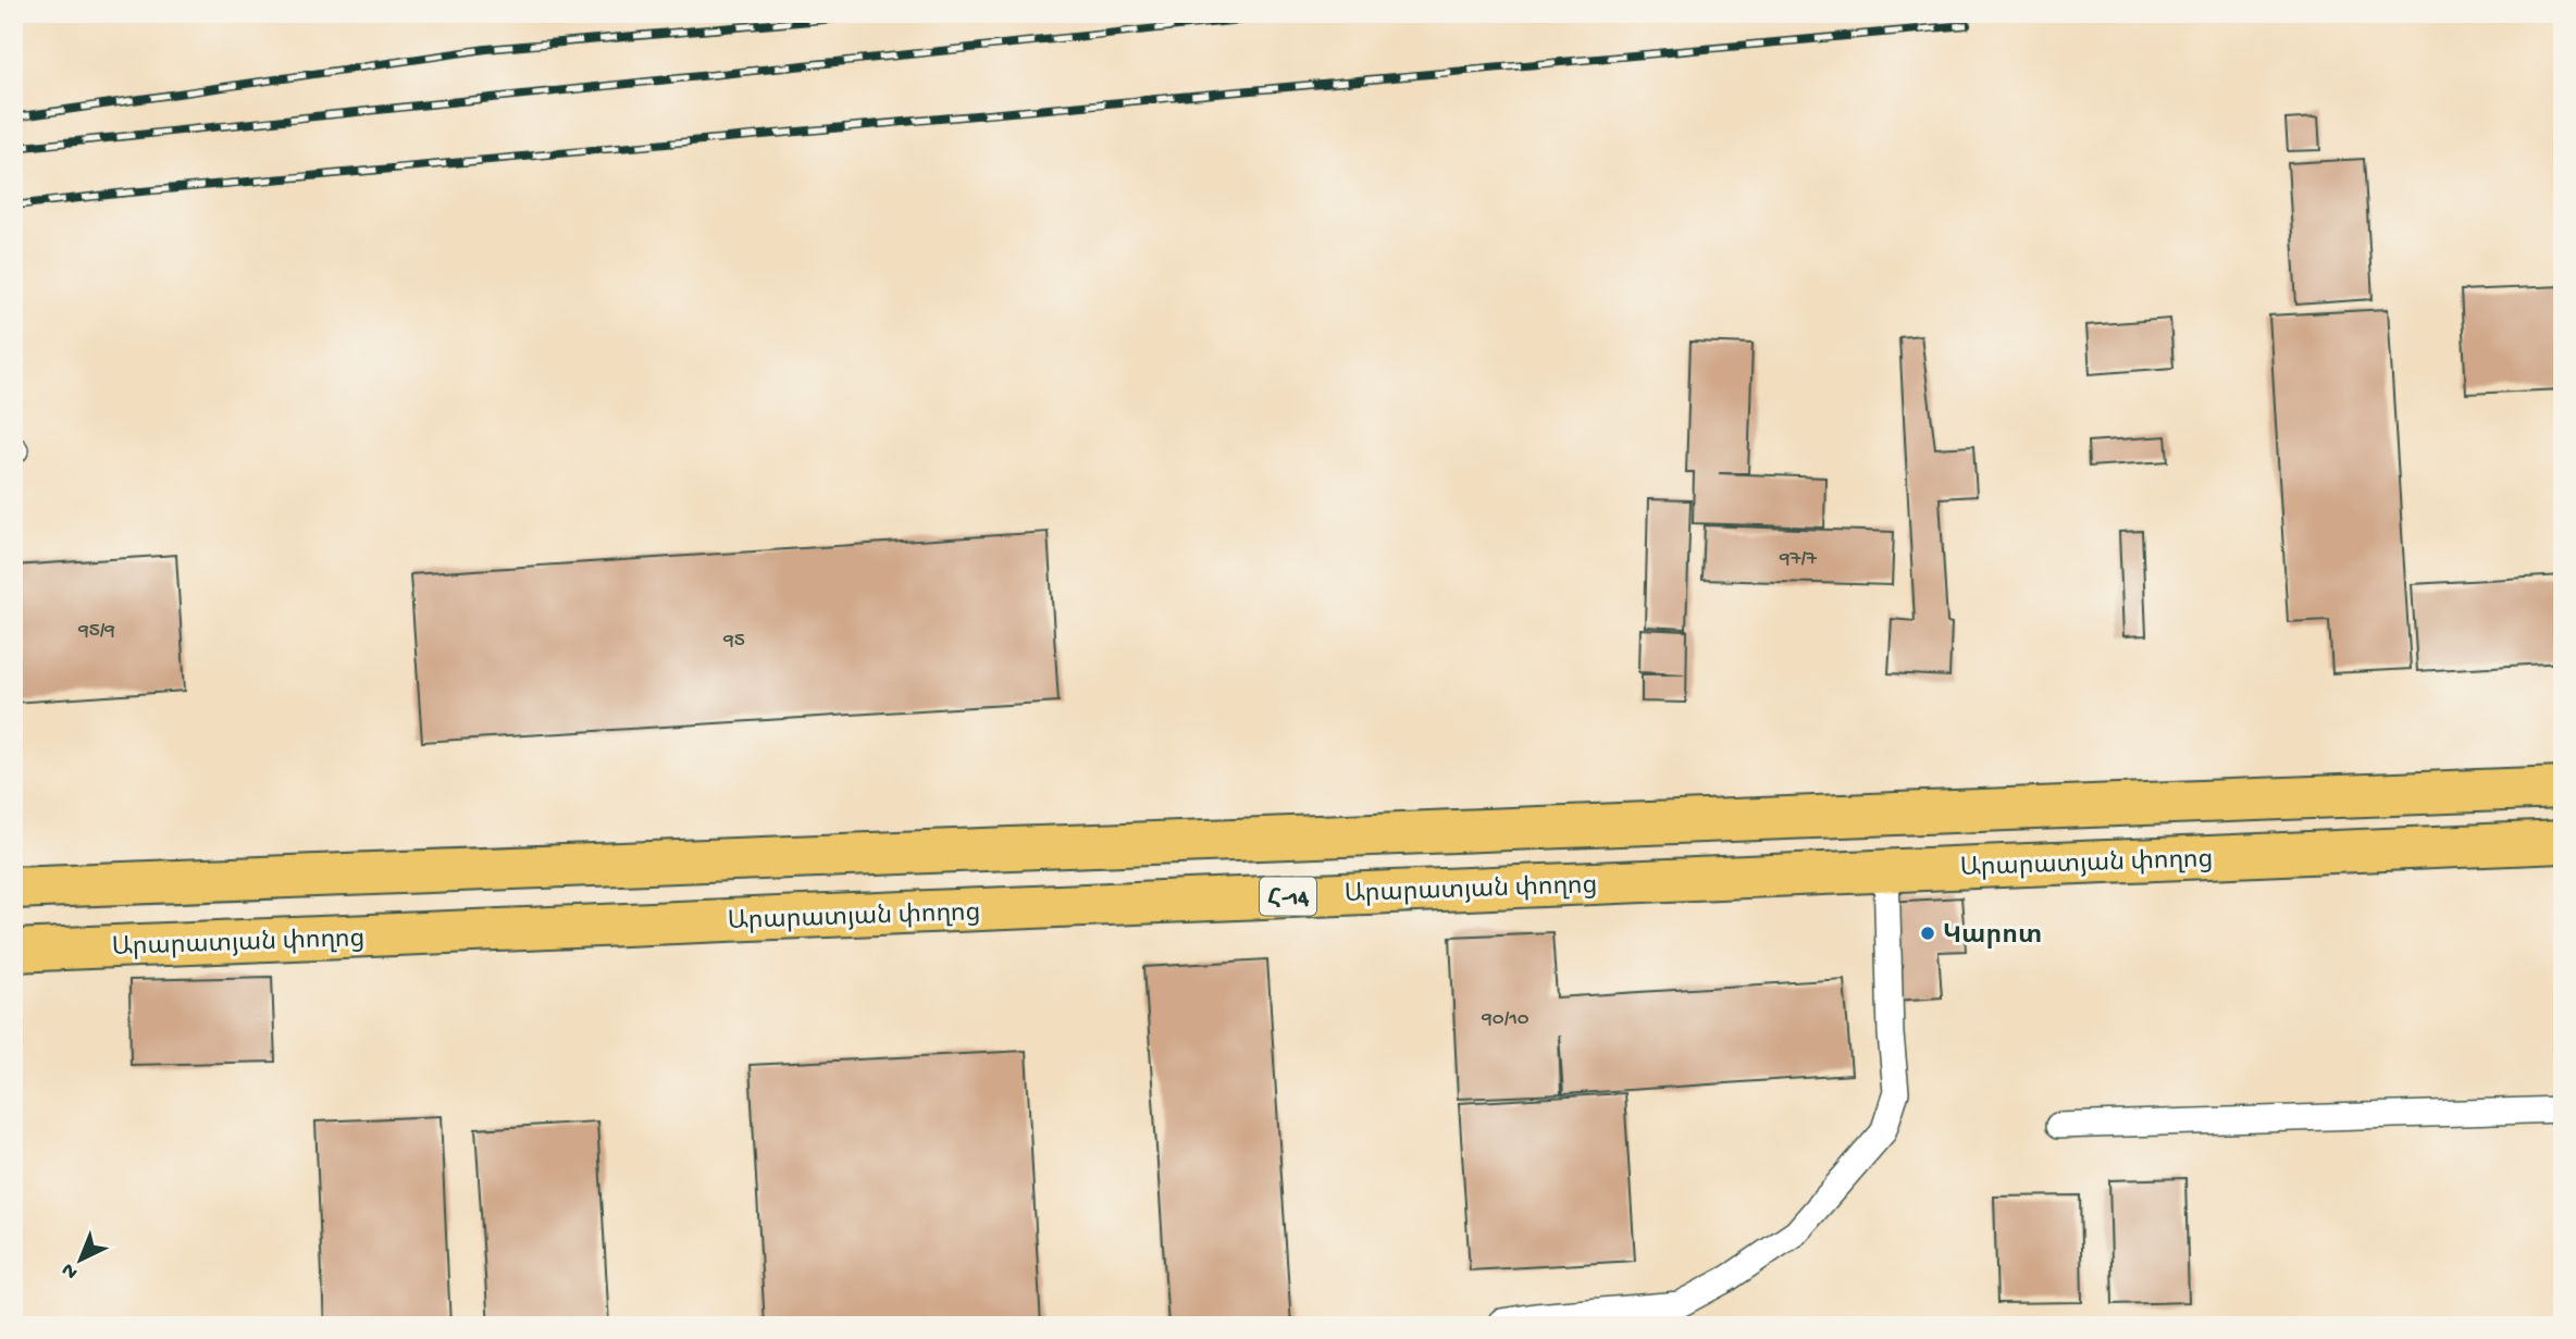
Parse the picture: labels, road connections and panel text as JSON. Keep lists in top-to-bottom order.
{
  "streets": {
    "main road": ["Արարատյան փողոց", "Հ-14"]
  },
  "places": ["Կարոտ"],
  "house_numbers": [
    "97/7",
    "95/9",
    "95",
    "90/10"
  ],
  "north": "bottom left"
}
